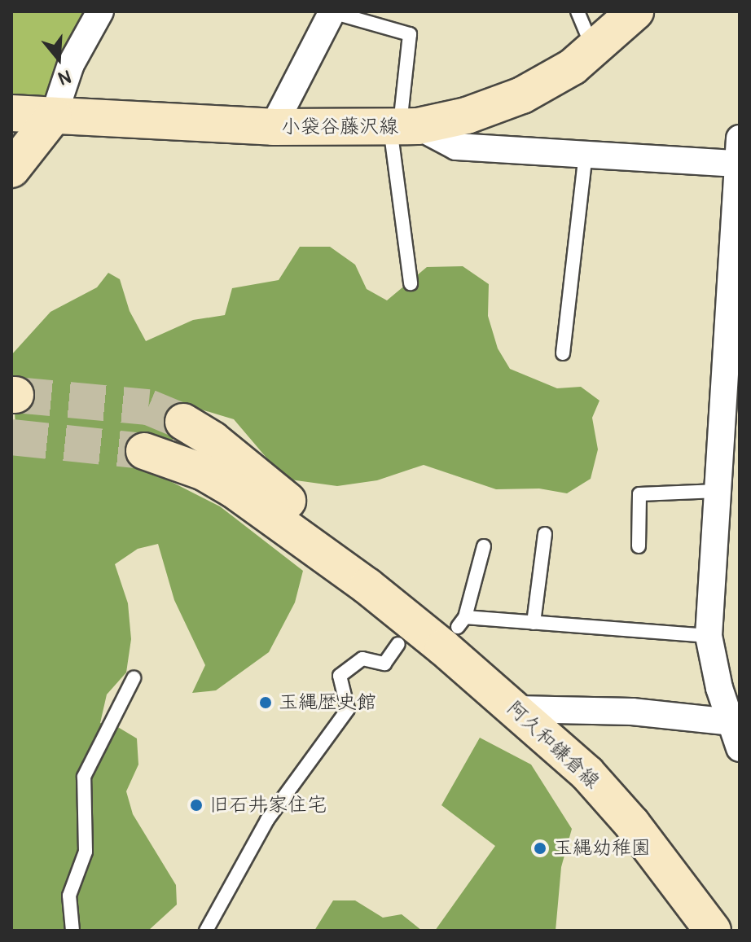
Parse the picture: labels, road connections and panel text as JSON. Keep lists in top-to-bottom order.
{
  "streets": {
    "main road": ["小袋谷藤沢線", "阿久和鎌倉線"]
  },
  "places": ["玉縄歴史館", "旧石井家住宅", "玉縄幼稚園"],
  "north": "bottom"
}
